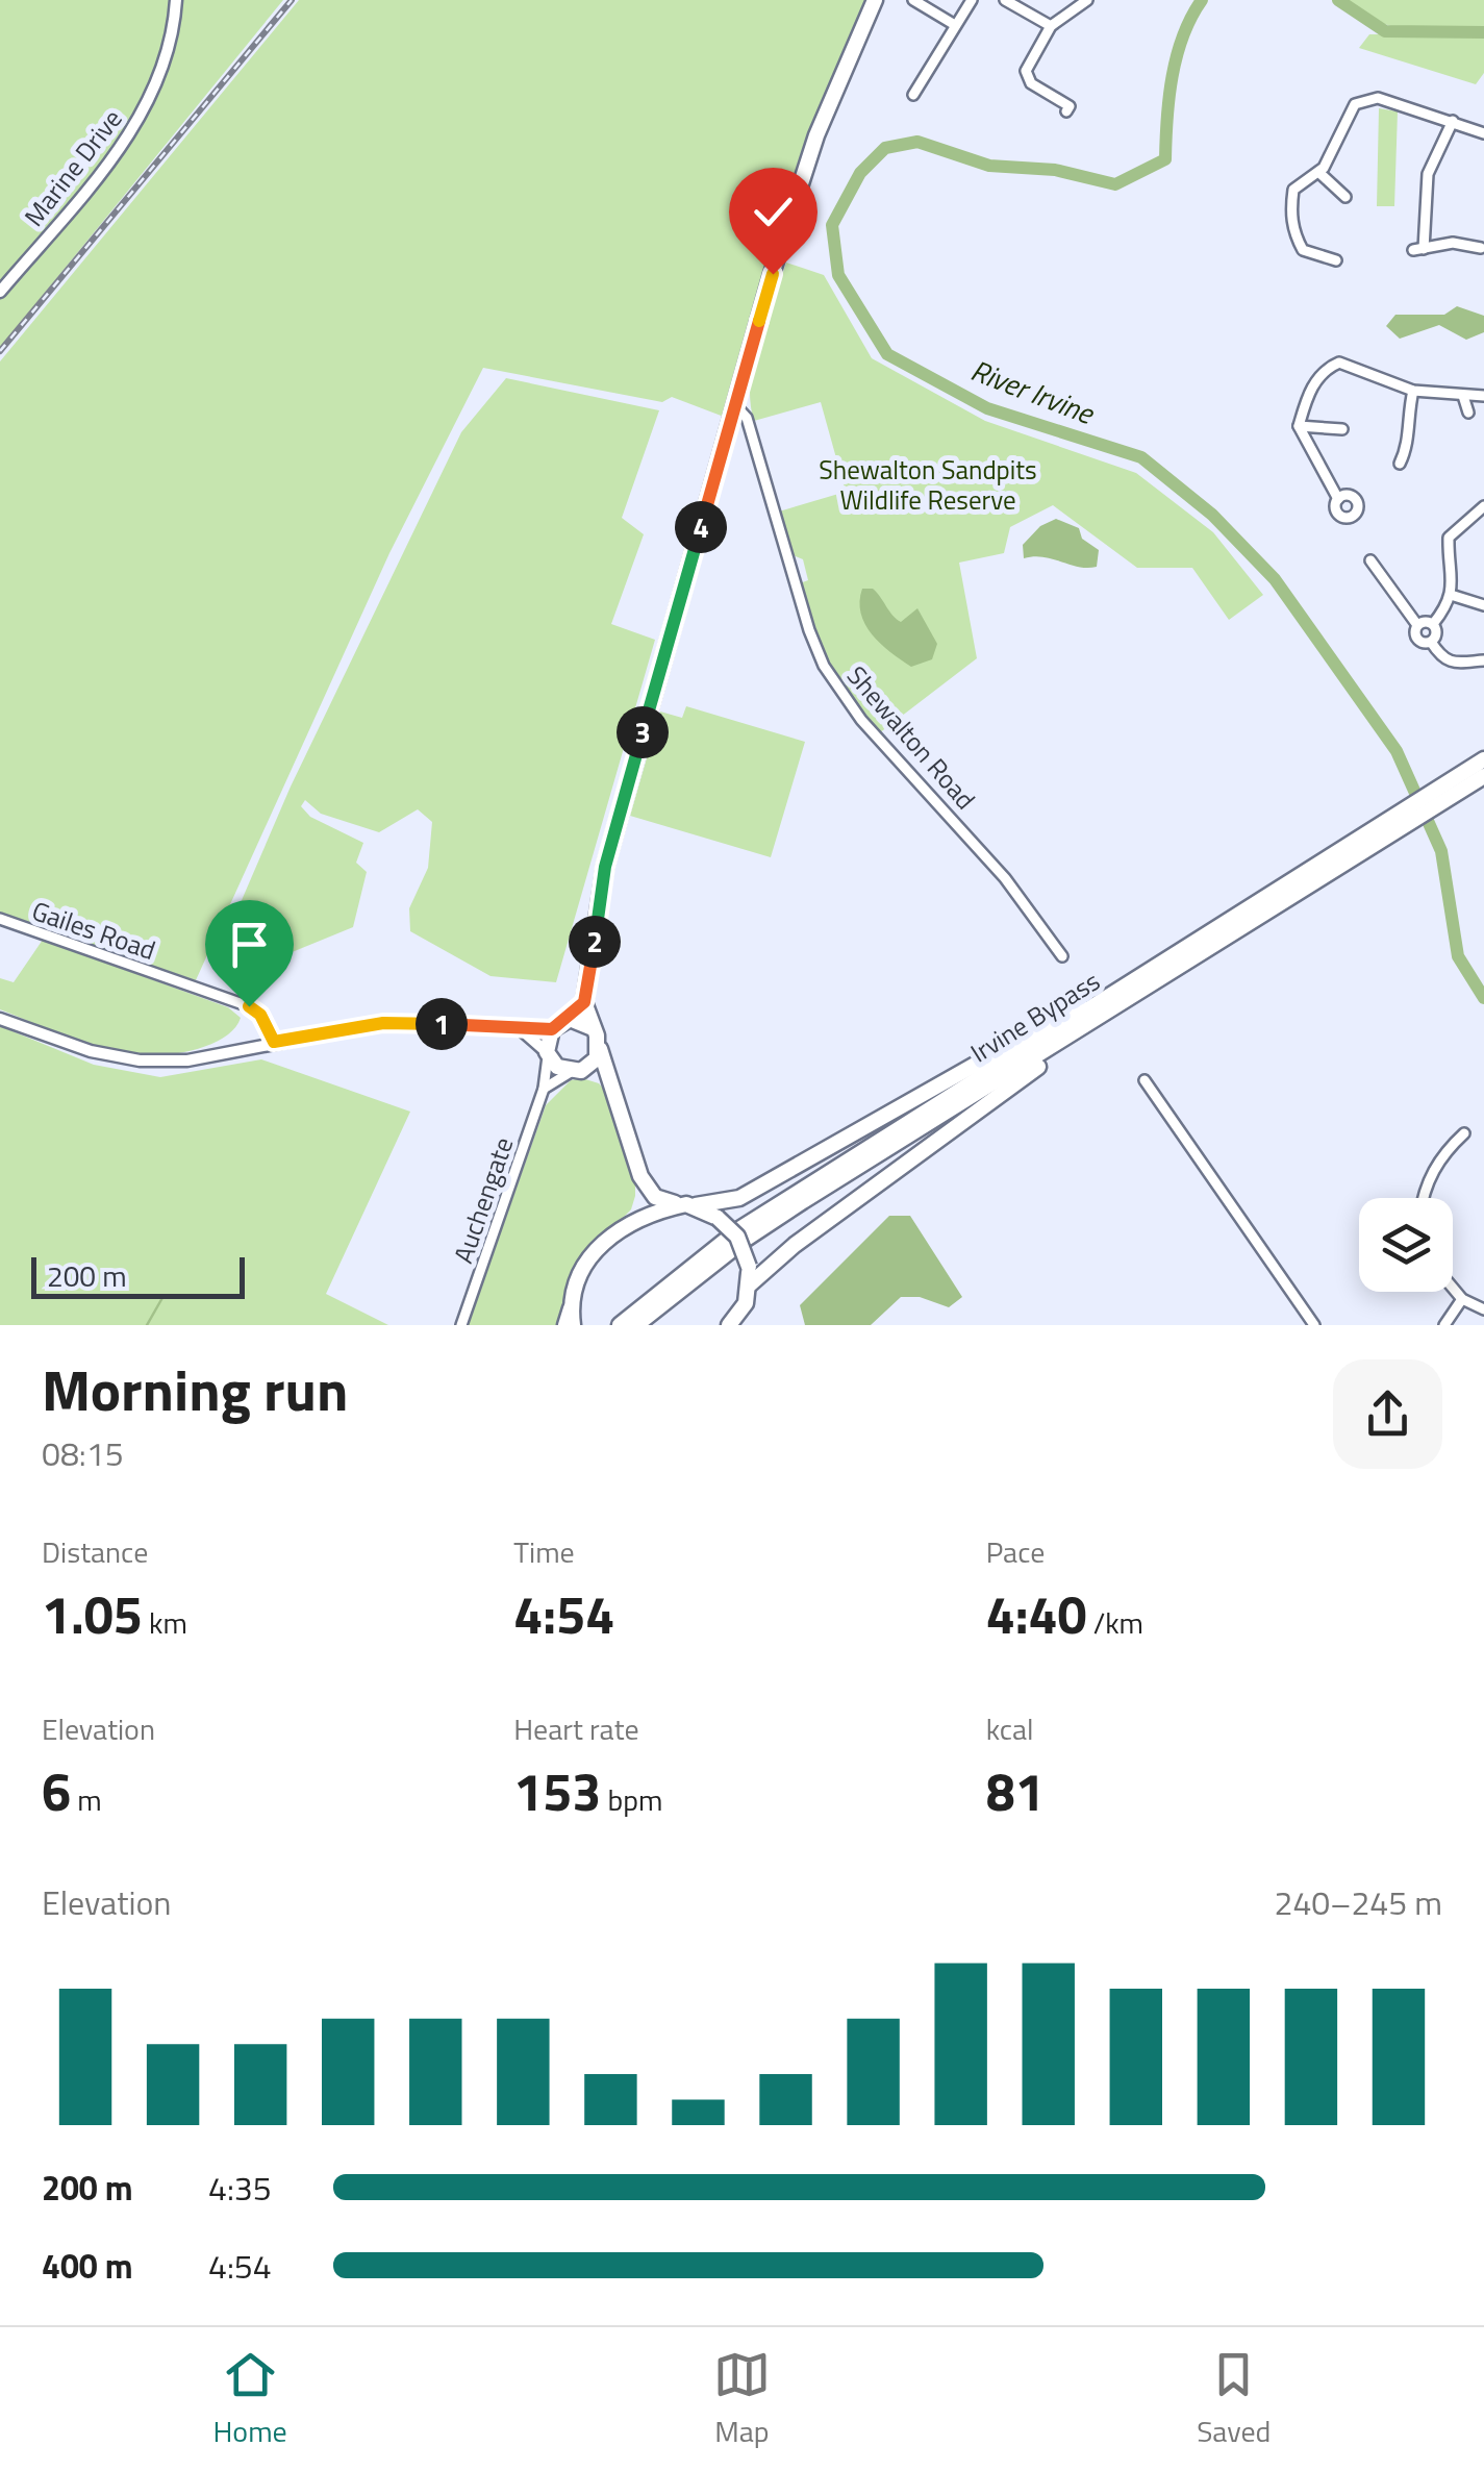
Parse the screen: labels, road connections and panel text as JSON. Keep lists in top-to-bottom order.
{
  "streets": {
    "main road": ["Irvine Bypass"],
    "street": [
      "Marine Drive",
      "Shewalton Road",
      "Gailes Road",
      "Auchengate"
    ]
  },
  "water": ["River Irvine"],
  "parks": ["Shewalton Sandpits Wildlife Reserve"],
  "scale_bar": "200 m",
  "page": {
    "pins": [
      "4",
      "3",
      "2",
      "1"
    ],
    "scale": "200 m",
    "heading": ["Morning run", "08:15"],
    "stats": [
      ["Distance", "1.05 km"],
      ["Time", "4:54"],
      ["Pace", "4:40 /km"],
      ["Elevation", "6 m"],
      ["Heart rate", "153 bpm"],
      ["kcal", "81"]
    ],
    "chart": ["Elevation", "240–245 m"],
    "list": [
      {
        "name": "200 m",
        "note": "4:35"
      },
      {
        "name": "400 m",
        "note": "4:54"
      }
    ],
    "tabs": ["Home", "Map", "Saved"]
  }
}
